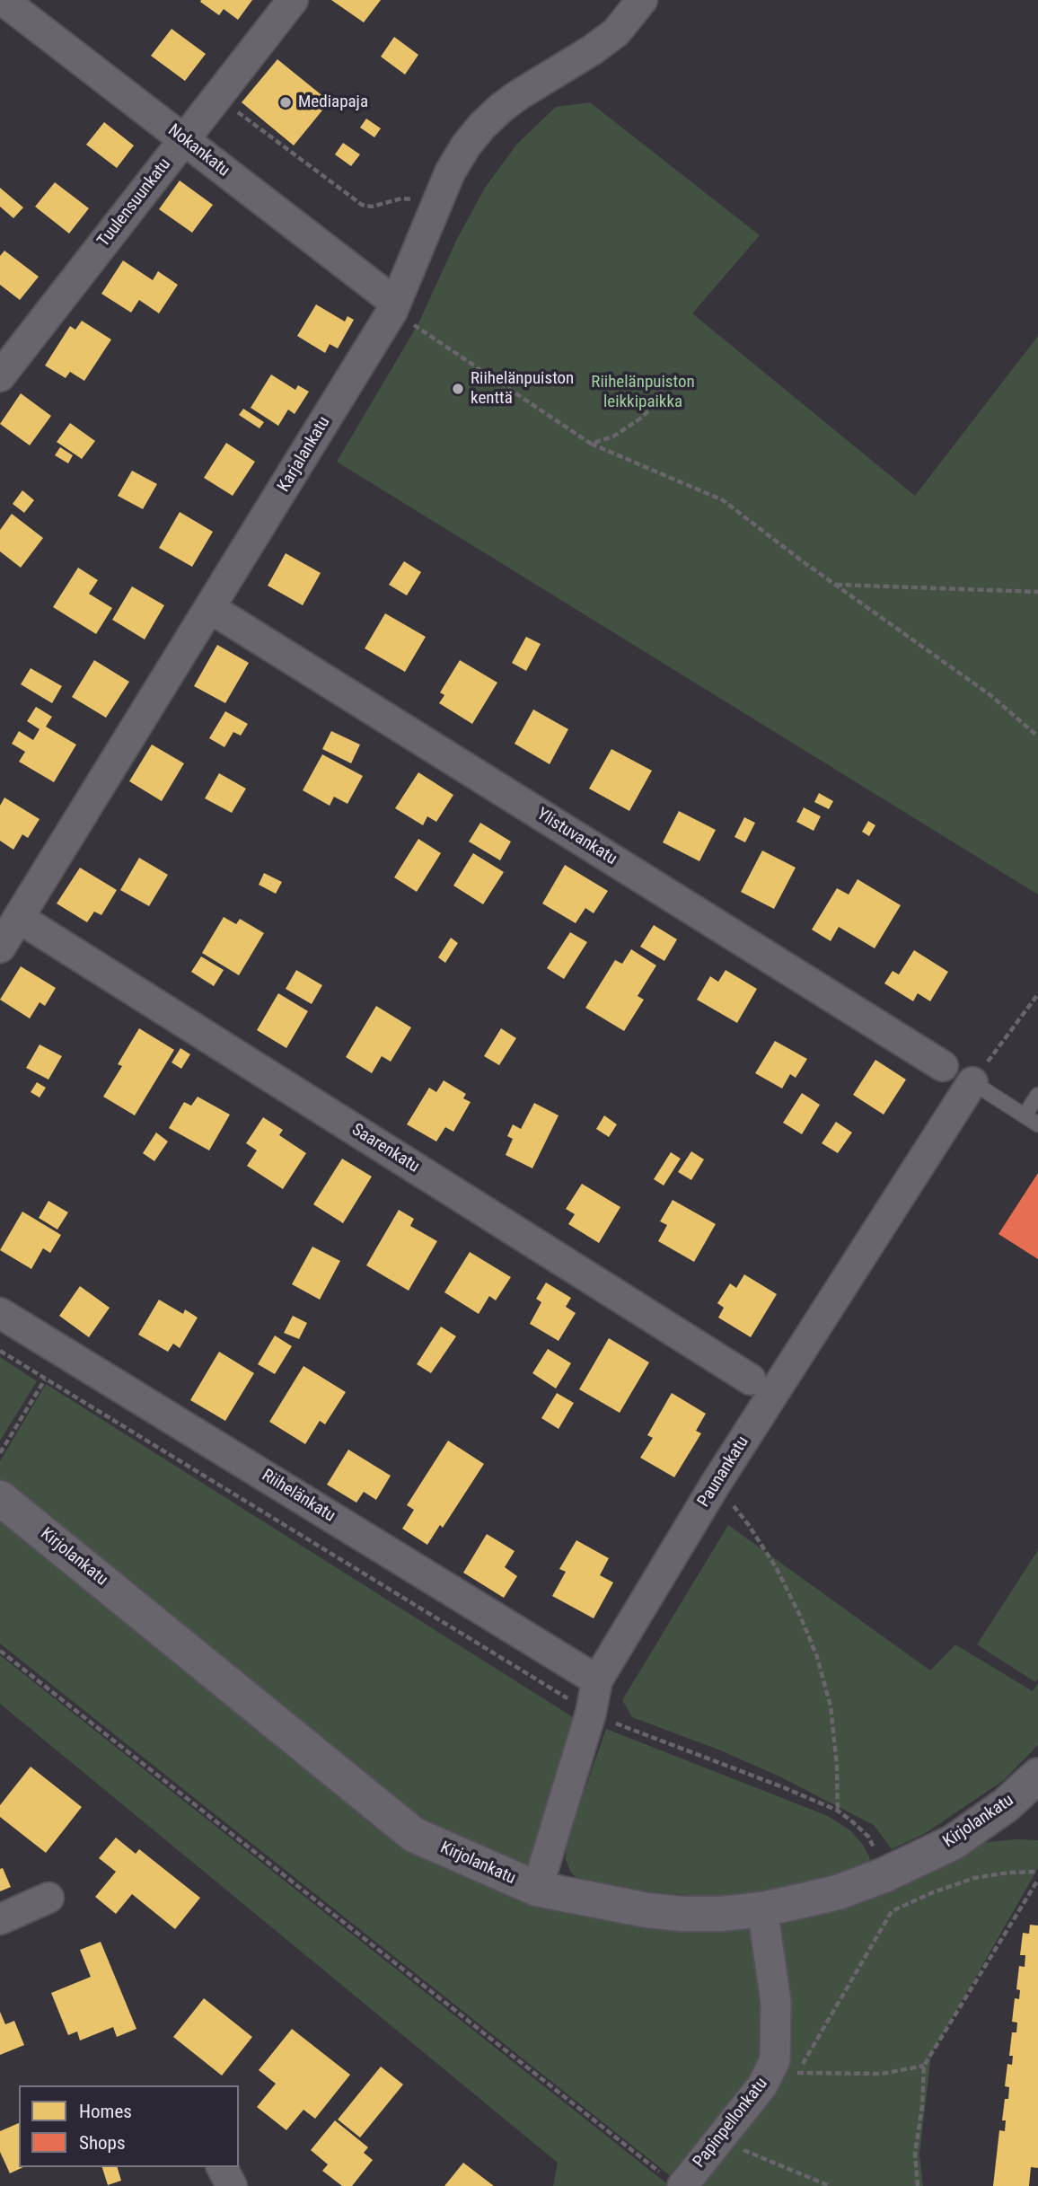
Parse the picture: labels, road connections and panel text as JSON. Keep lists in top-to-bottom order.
{
  "streets": {
    "main road": ["Kirjolankatu"],
    "street": [
      "Nokankatu",
      "Tuulensuunkatu",
      "Karjalankatu",
      "Ylistuvankatu",
      "Saarenkatu",
      "Paunankatu",
      "Riihelänkatu",
      "Papinpellonkatu"
    ]
  },
  "crossings": [
    ["Nokankatu", "Tuulensuunkatu"],
    ["Nokankatu", "Karjalankatu"],
    ["Karjalankatu", "Ylistuvankatu"],
    ["Karjalankatu", "Saarenkatu"],
    ["Paunankatu", "Riihelänkatu"],
    ["Paunankatu", "Kirjolankatu"],
    ["Kirjolankatu", "Papinpellonkatu"]
  ],
  "parks": ["Riihelänpuiston leikkipaikka"],
  "places": ["Mediapaja", "Riihelänpuiston kenttä"],
  "legend": ["Homes", "Shops"]
}
